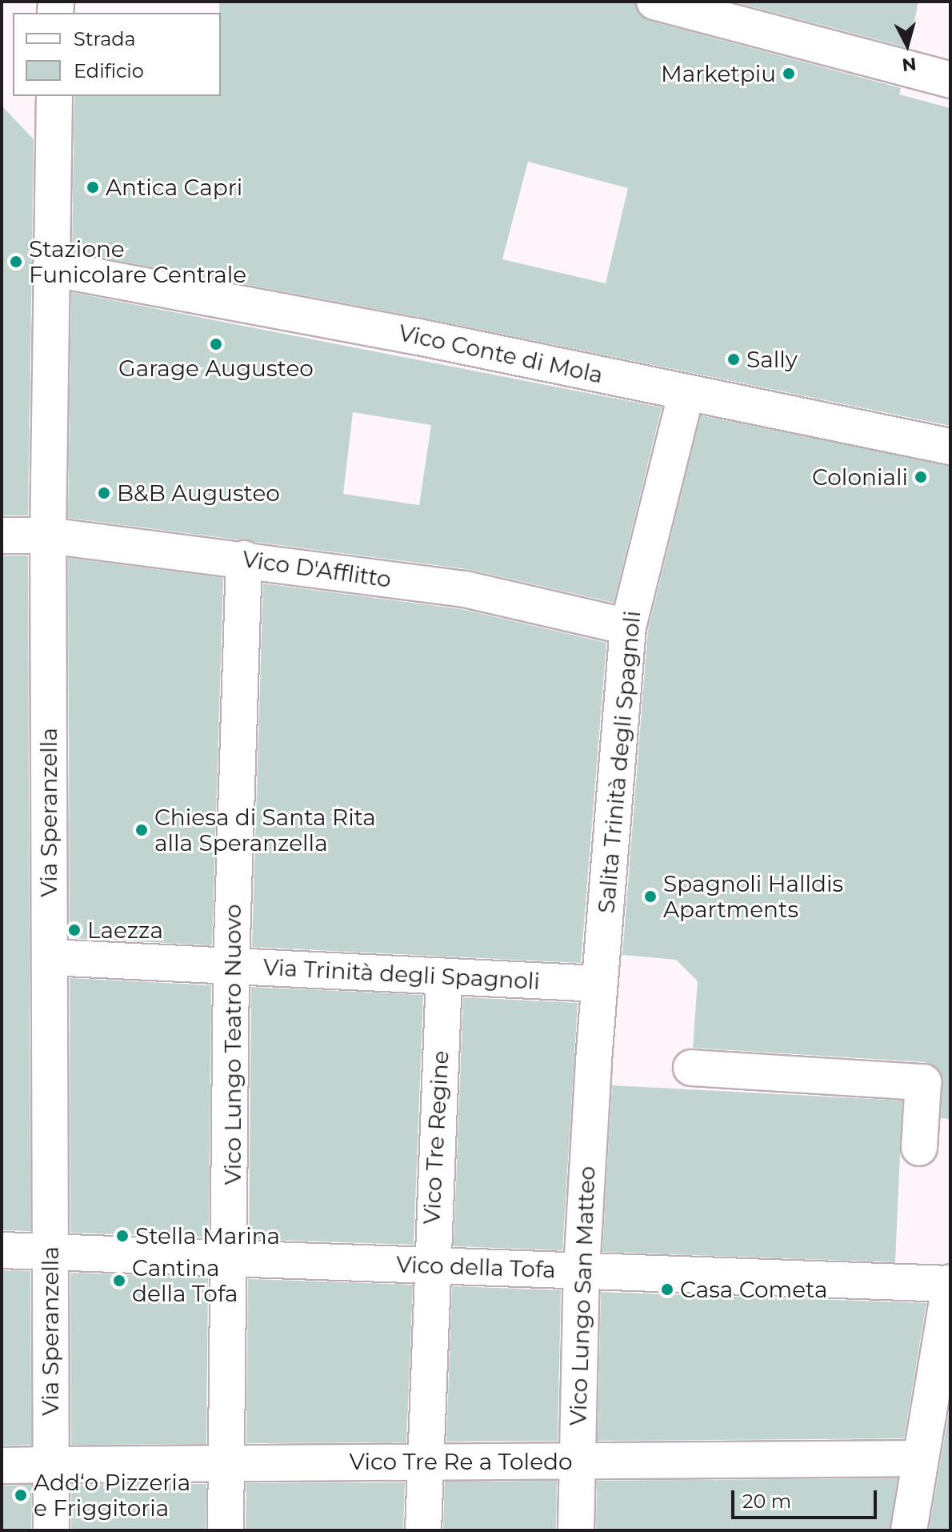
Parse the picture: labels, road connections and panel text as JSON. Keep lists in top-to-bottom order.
{
  "streets": {
    "street": [
      "Vico Conte di Mola",
      "Vico D'Afflitto",
      "Salita Trinità degli Spagnoli",
      "Via Speranzella",
      "Via Trinità degli Spagnoli",
      "Vico Lungo Teatro Nuovo",
      "Vico Tre Regine",
      "Vico della Tofa",
      "Vico Lungo San Matteo",
      "Vico Tre Re a Toledo"
    ]
  },
  "crossings": [
    ["Vico Conte di Mola", "Salita Trinità degli Spagnoli"],
    ["Vico Conte di Mola", "Via Speranzella"],
    ["Vico D'Afflitto", "Salita Trinità degli Spagnoli"],
    ["Vico D'Afflitto", "Via Speranzella"],
    ["Vico D'Afflitto", "Vico Lungo Teatro Nuovo"],
    ["Salita Trinità degli Spagnoli", "Via Trinità degli Spagnoli"],
    ["Salita Trinità degli Spagnoli", "Vico Lungo San Matteo"],
    ["Via Speranzella", "Via Trinità degli Spagnoli"],
    ["Via Speranzella", "Vico della Tofa"],
    ["Via Speranzella", "Vico Tre Re a Toledo"],
    ["Via Trinità degli Spagnoli", "Vico Lungo Teatro Nuovo"],
    ["Via Trinità degli Spagnoli", "Vico Tre Regine"],
    ["Vico Lungo Teatro Nuovo", "Vico della Tofa"],
    ["Vico Lungo Teatro Nuovo", "Vico Tre Re a Toledo"],
    ["Vico Tre Regine", "Vico della Tofa"],
    ["Vico Tre Regine", "Vico Tre Re a Toledo"],
    ["Vico della Tofa", "Vico Lungo San Matteo"],
    ["Vico Lungo San Matteo", "Vico Tre Re a Toledo"]
  ],
  "places": [
    "Marketpiu",
    "Antica Capri",
    "Stazione Funicolare Centrale",
    "Garage Augusteo",
    "Sally",
    "Coloniali",
    "B&B Augusteo",
    "Chiesa di Santa Rita alla Speranzella",
    "Spagnoli Halldis Apartments",
    "Laezza",
    "Stella Marina",
    "Cantina della Tofa",
    "Casa Cometa",
    "Add‘o Pizzeria e Friggitoria"
  ],
  "legend": ["Strada", "Edificio"],
  "scale_bar": "20 m",
  "north": "bottom"
}
